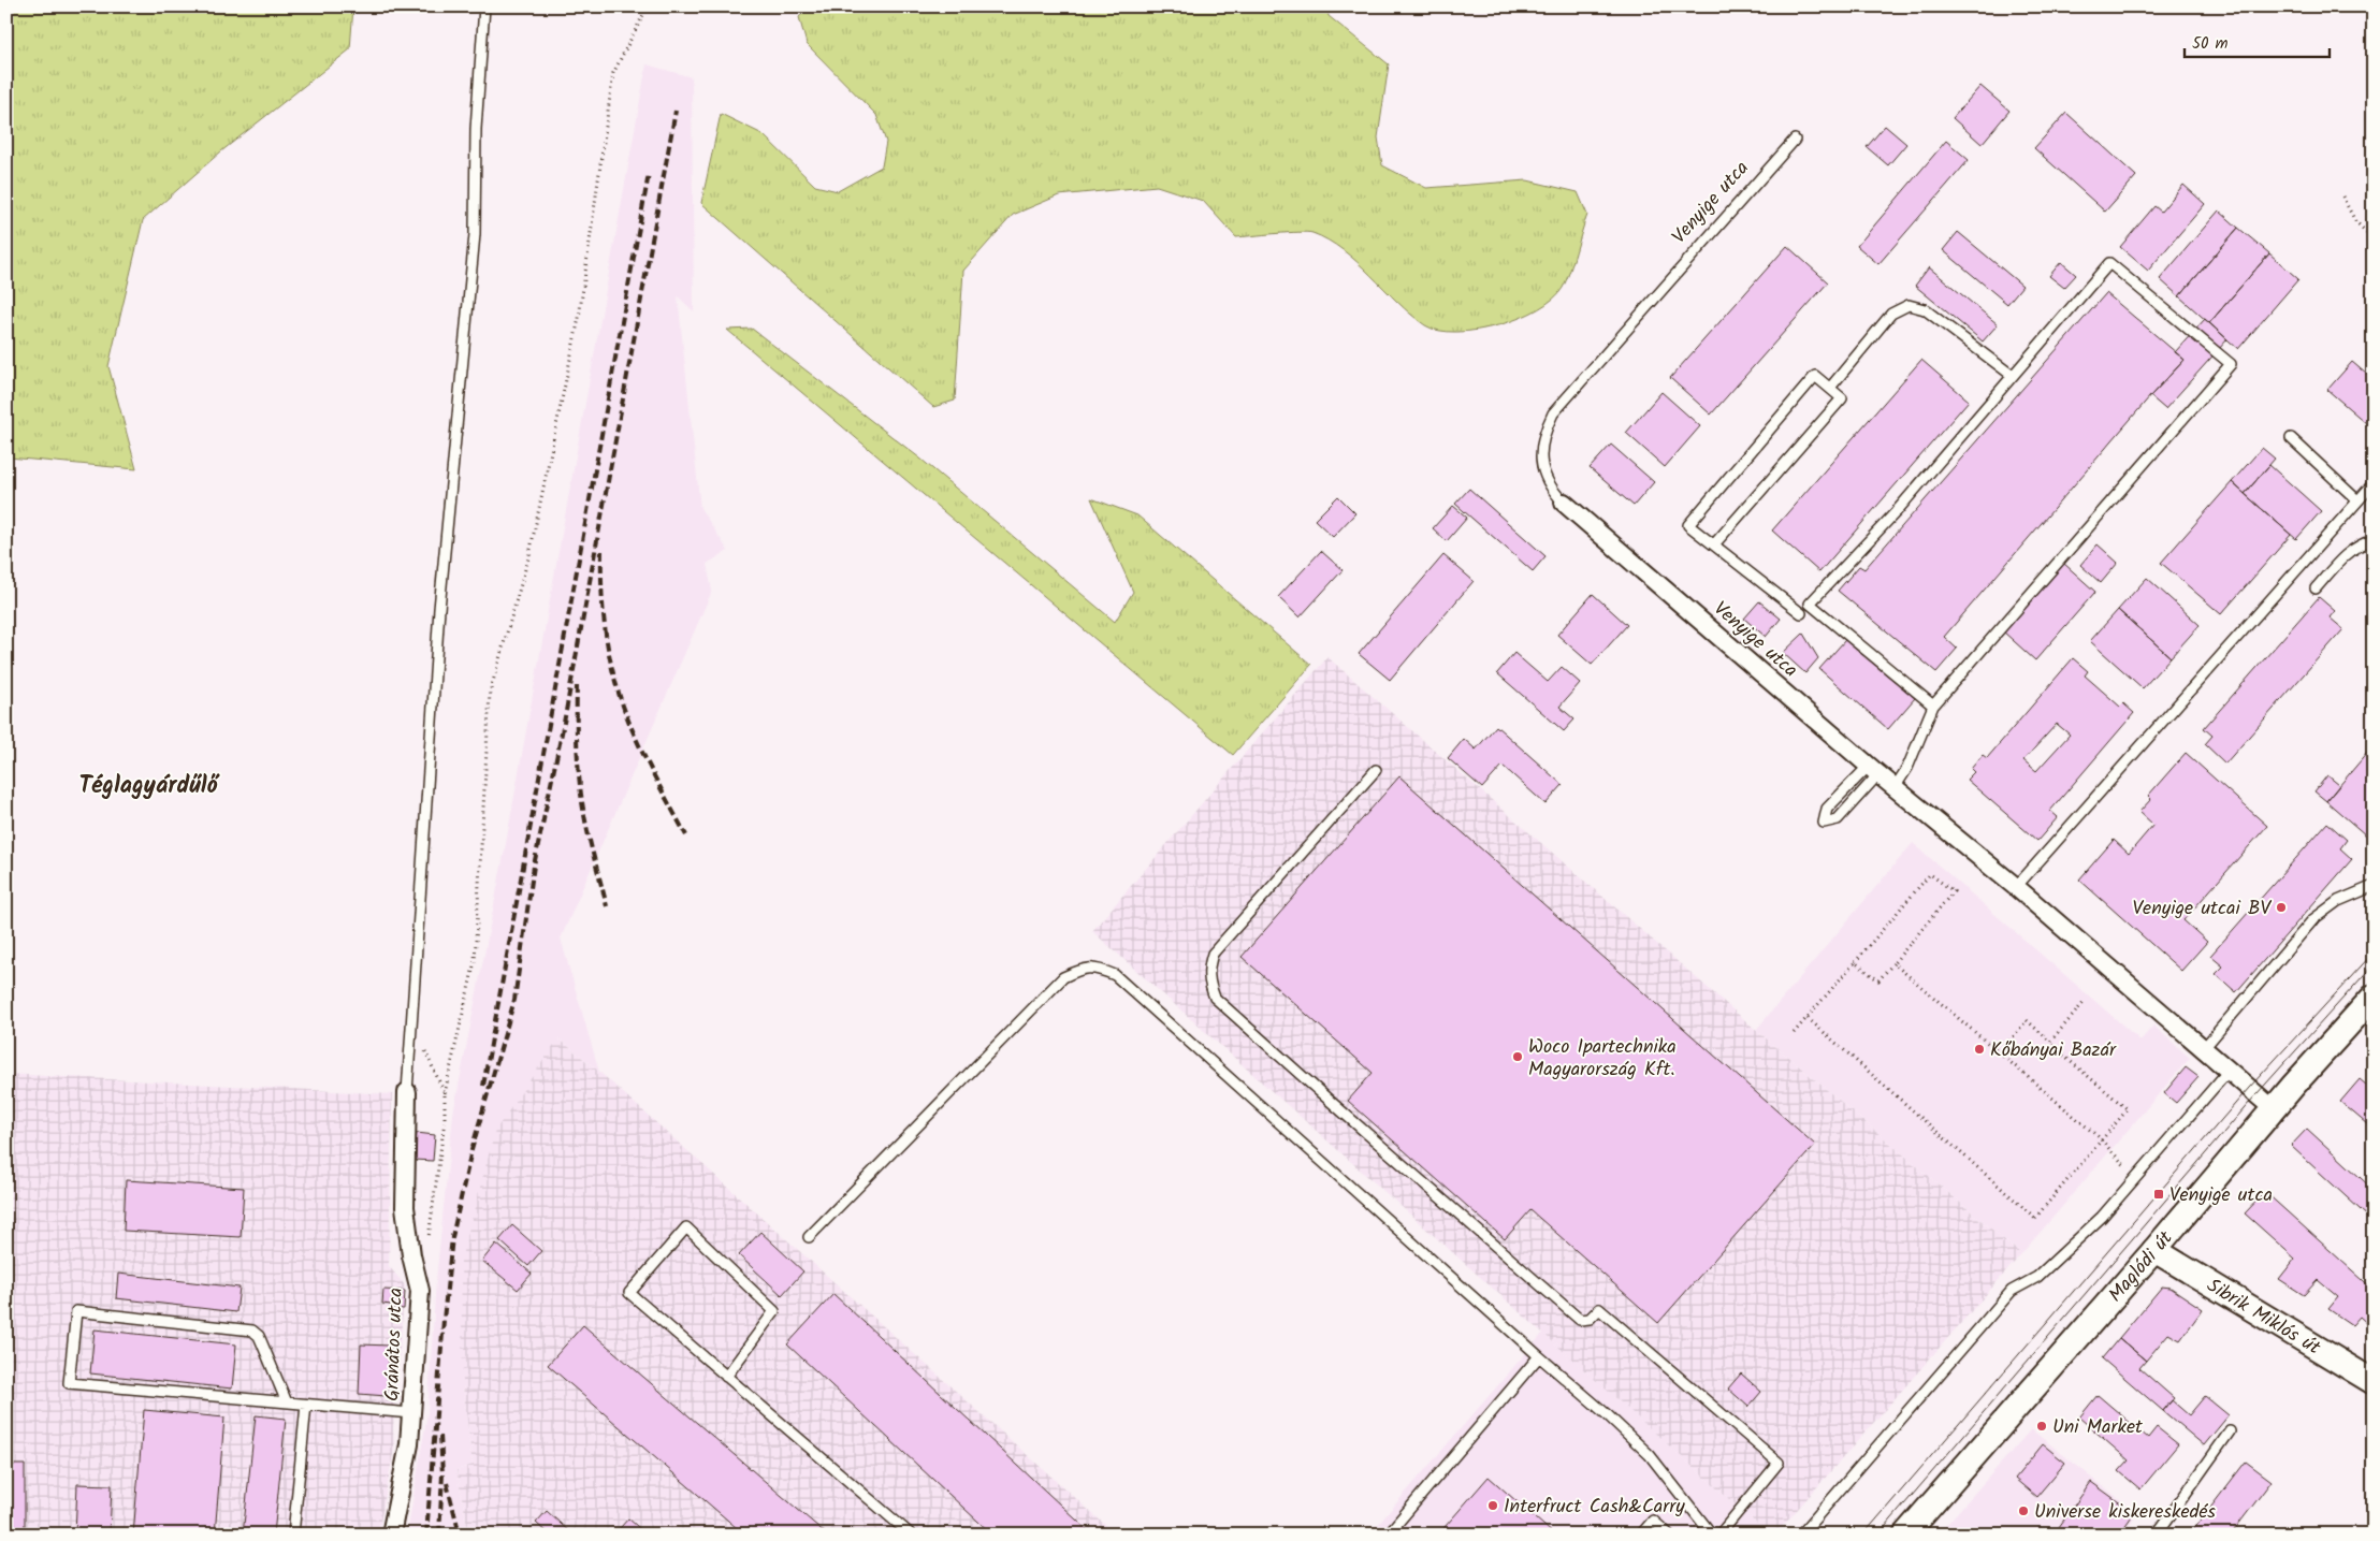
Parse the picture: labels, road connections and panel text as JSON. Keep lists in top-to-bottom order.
{
  "streets": {
    "street": [
      "Venyige utca",
      "Maglódi út",
      "Sibrik Miklós út",
      "Gránátos utca"
    ]
  },
  "crossings": [
    ["Venyige utca", "Maglódi út"],
    ["Maglódi út", "Sibrik Miklós út"]
  ],
  "districts": ["Téglagyárdűlő"],
  "places": {
    "other": [
      "Venyige utcai BV",
      "Kőbányai Bazár",
      "Woco Ipartechnika Magyarország Kft.",
      "Uni Market",
      "Interfruct Cash&Carry",
      "Universe kiskereskedés"
    ],
    "transit": ["Venyige utca"]
  },
  "scale_bar": "50 m"
}
